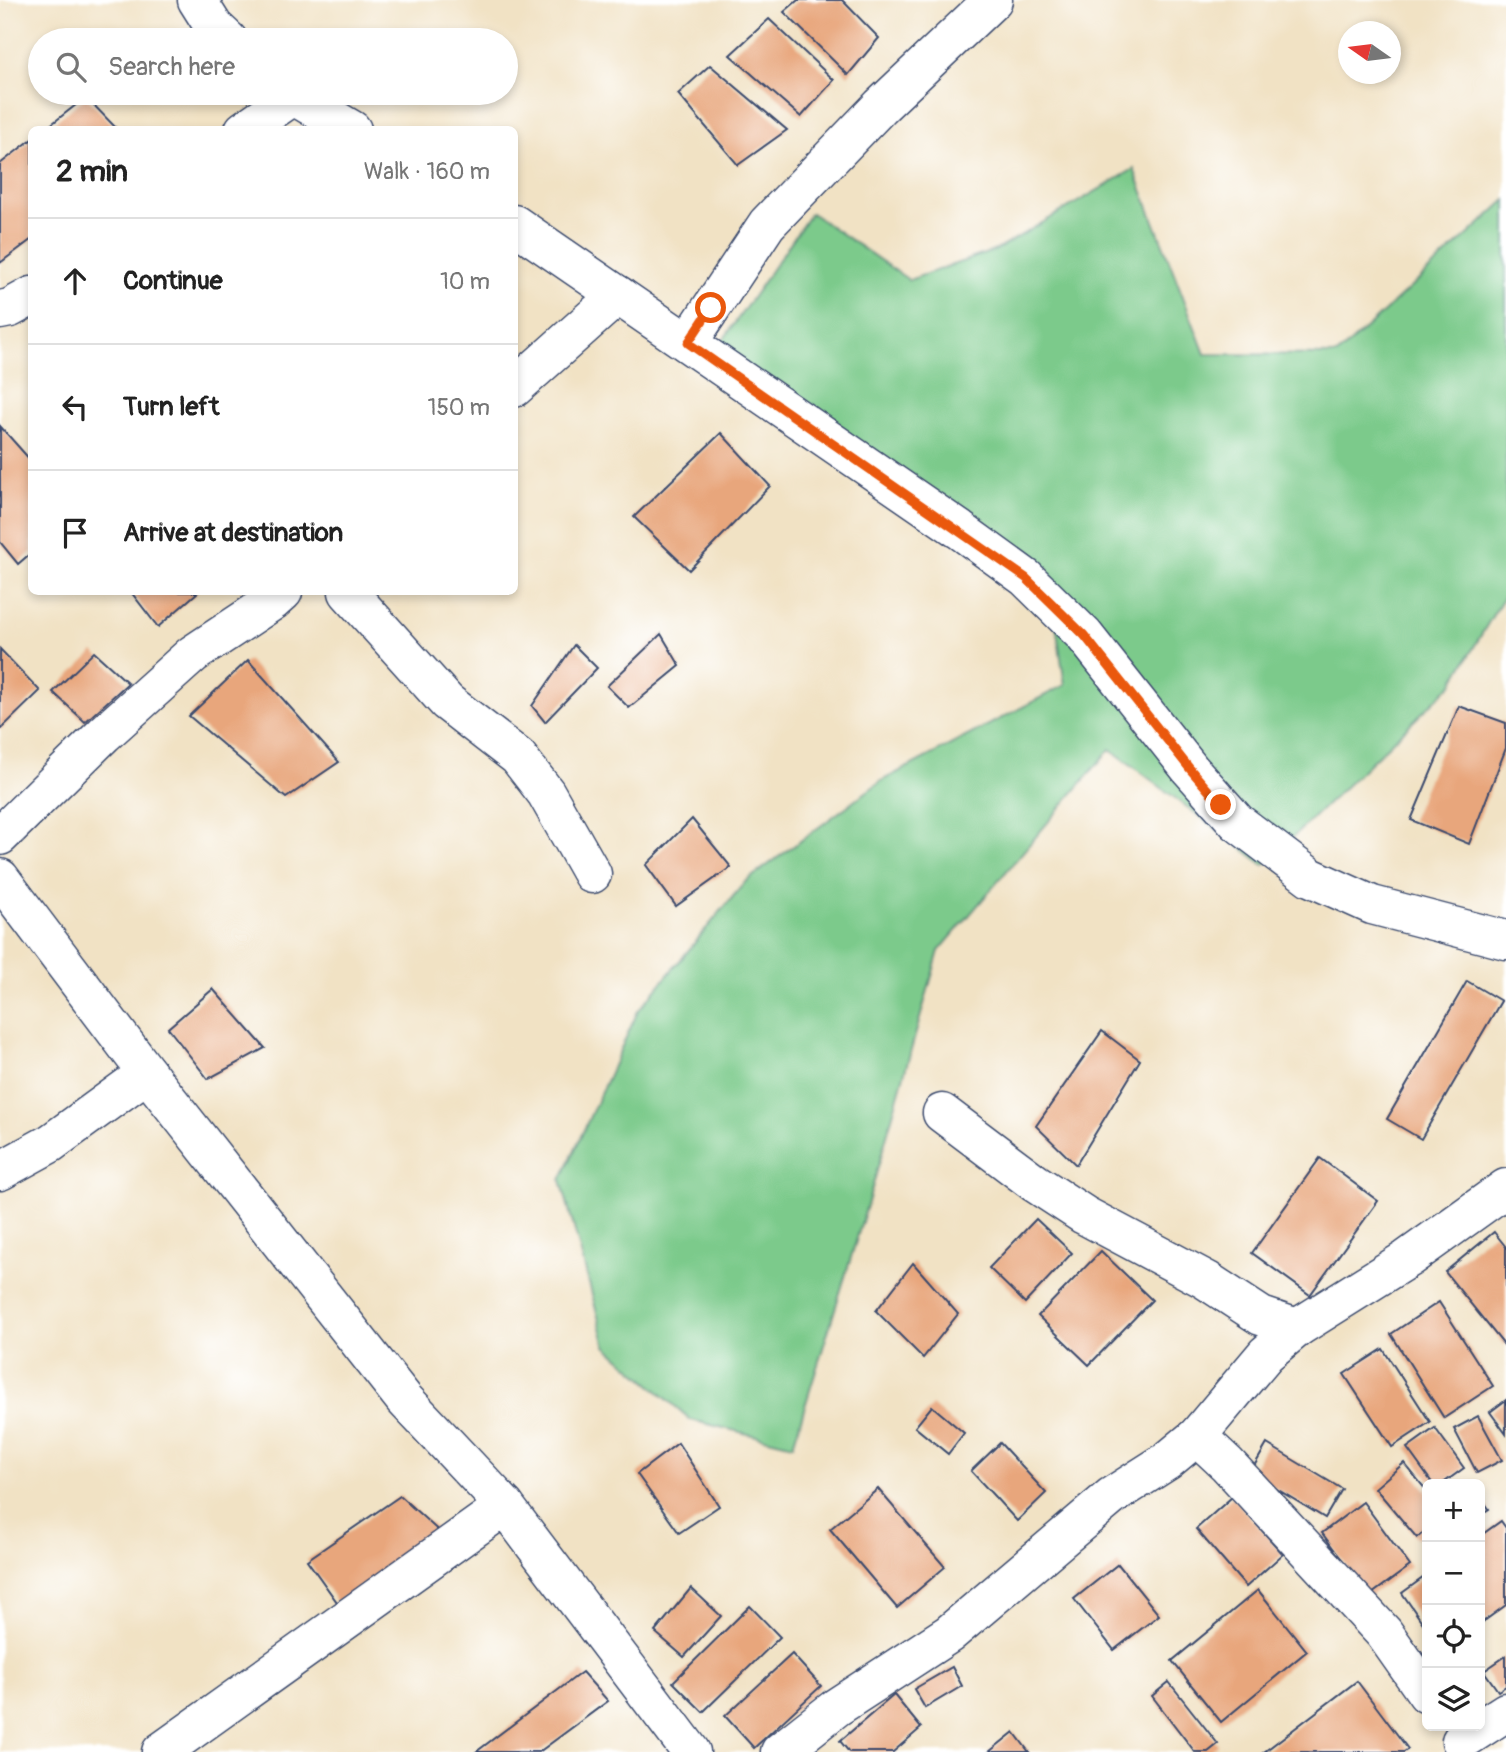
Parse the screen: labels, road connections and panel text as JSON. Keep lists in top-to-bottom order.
{
  "north": "left",
  "page": {
    "search": "Search here",
    "heading": ["2 min", "Walk · 160 m"],
    "list": [
      ["Continue", "10 m"],
      ["Turn left", "150 m"],
      "Arrive at destination"
    ],
    "map_buttons": ["+", "−"]
  }
}
